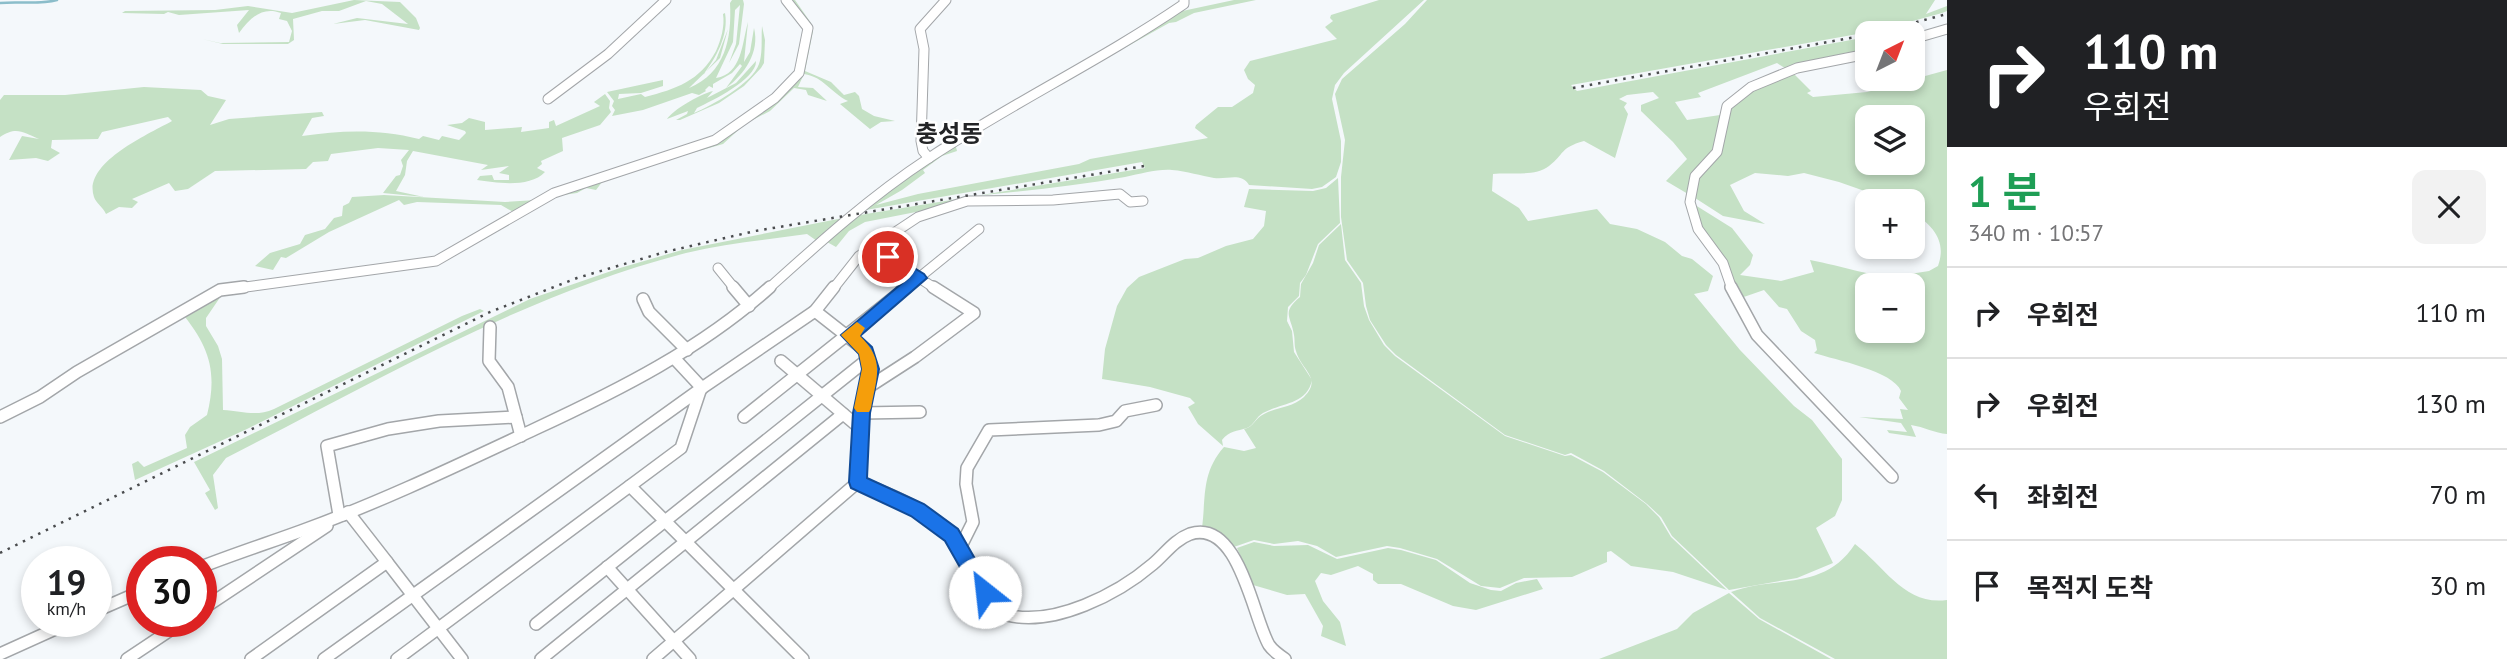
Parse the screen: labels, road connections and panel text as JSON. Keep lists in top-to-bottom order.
{
  "districts": ["충성동"],
  "north": "top right",
  "page": {
    "turn": ["110 m", "우회전"],
    "map_buttons": ["+", "−"],
    "heading": ["1 분", "340 m · 10:57"],
    "list": [
      {
        "name": "우회전",
        "value": "110 m"
      },
      {
        "name": "우회전",
        "value": "130 m"
      },
      {
        "name": "좌회전",
        "value": "70 m"
      },
      {
        "name": "목적지 도착",
        "value": "30 m"
      }
    ],
    "speed": "19 km/h",
    "limit": "30"
  }
}
